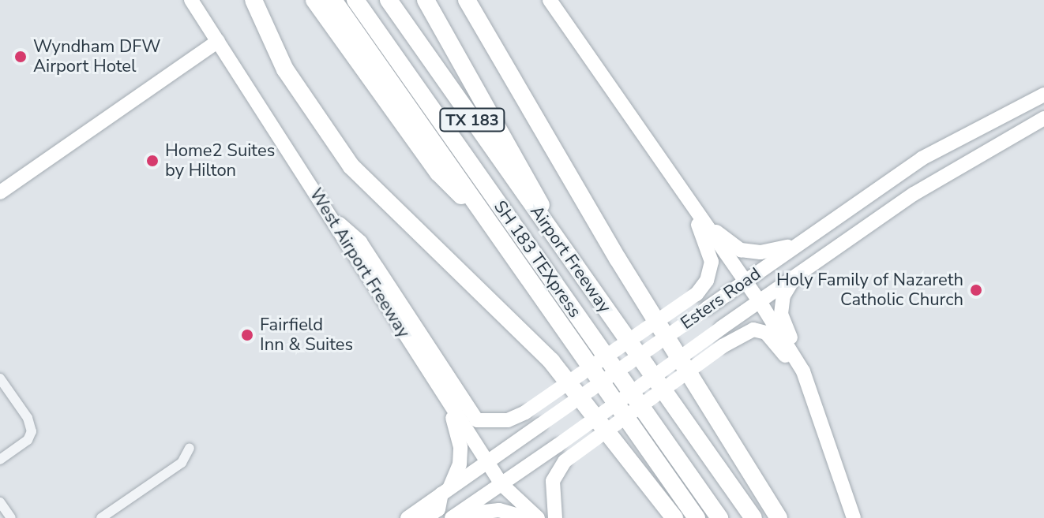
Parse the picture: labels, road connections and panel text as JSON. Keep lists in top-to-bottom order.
{
  "streets": {
    "highway": ["TX 183", "SH 183 TEXpress", "Airport Freeway"],
    "main road": ["West Airport Freeway", "Esters Road"]
  },
  "crossings": [
    ["West Airport Freeway", "Esters Road"]
  ],
  "places": [
    "Wyndham DFW Airport Hotel",
    "Home2 Suites by Hilton",
    "Holy Family of Nazareth Catholic Church",
    "Fairfield Inn & Suites"
  ]
}
